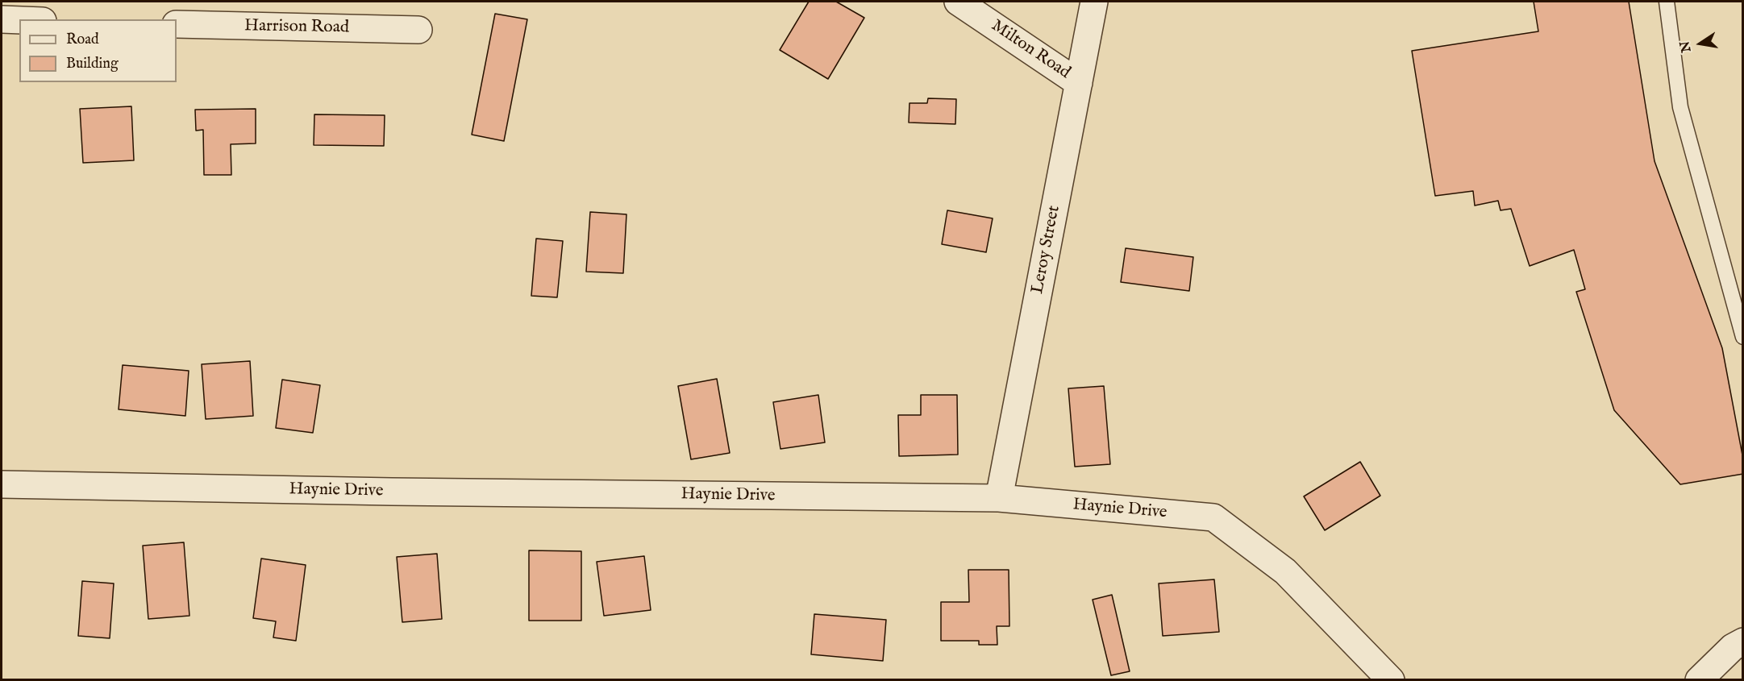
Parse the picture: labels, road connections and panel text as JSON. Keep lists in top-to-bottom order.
{
  "streets": {
    "street": [
      "Harrison Road",
      "Milton Road",
      "Leroy Street",
      "Haynie Drive"
    ]
  },
  "crossings": [
    ["Milton Road", "Leroy Street"],
    ["Leroy Street", "Haynie Drive"]
  ],
  "legend": ["Road", "Building"],
  "north": "left"
}
